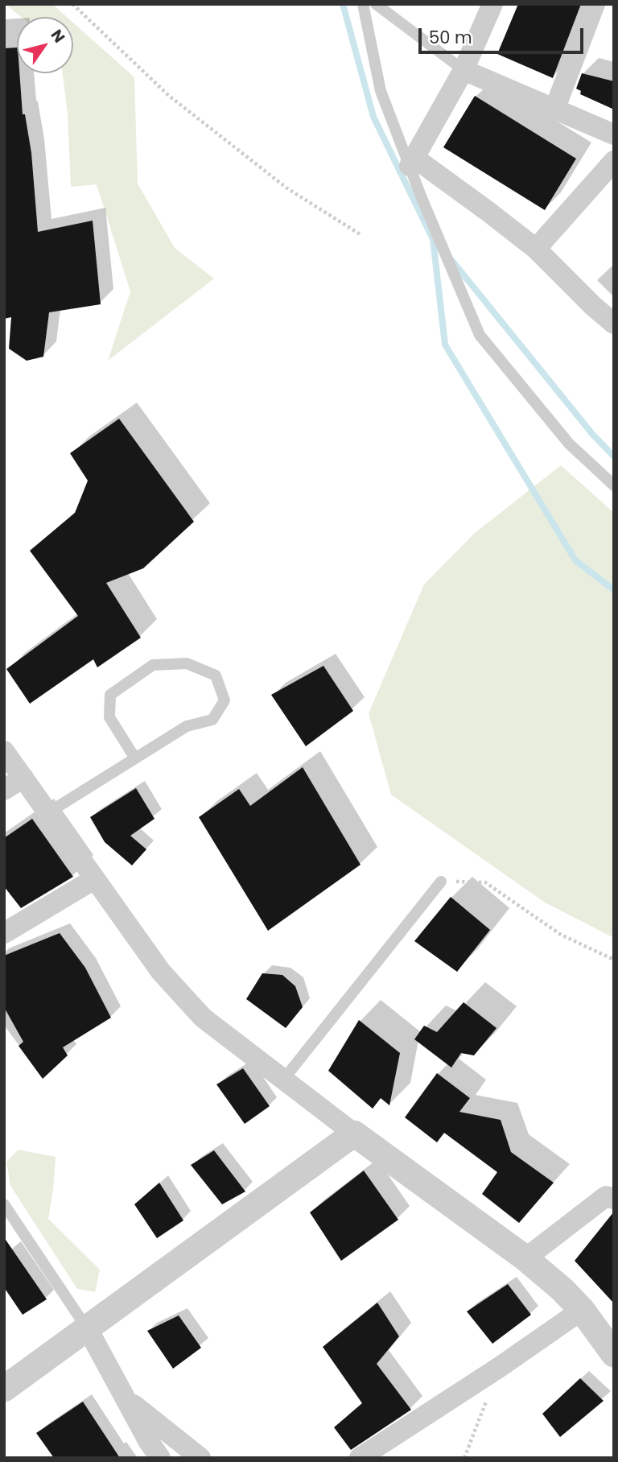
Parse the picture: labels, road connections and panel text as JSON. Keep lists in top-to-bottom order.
{
  "scale_bar": "50 m",
  "north": "top right"
}
